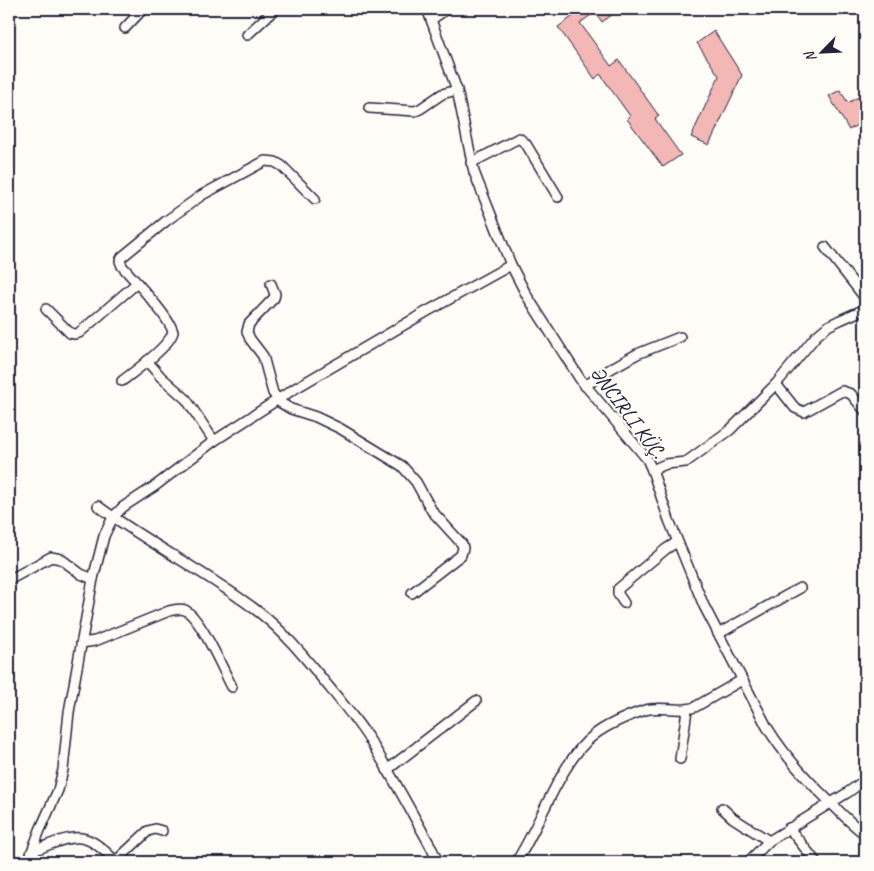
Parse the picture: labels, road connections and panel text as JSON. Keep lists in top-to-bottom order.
{
  "streets": {
    "street": ["ƏNCIRLI KÜÇ."]
  },
  "north": "bottom left"
}
